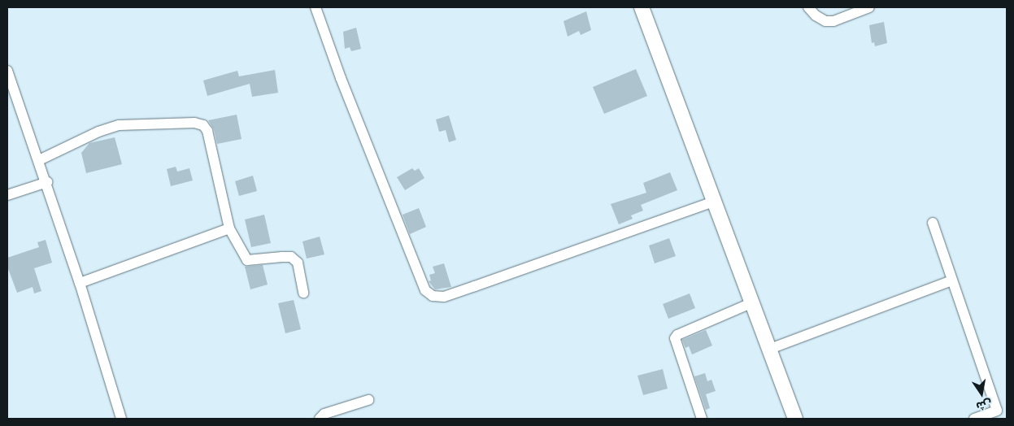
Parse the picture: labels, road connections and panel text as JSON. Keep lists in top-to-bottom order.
{
  "north": "bottom"
}
